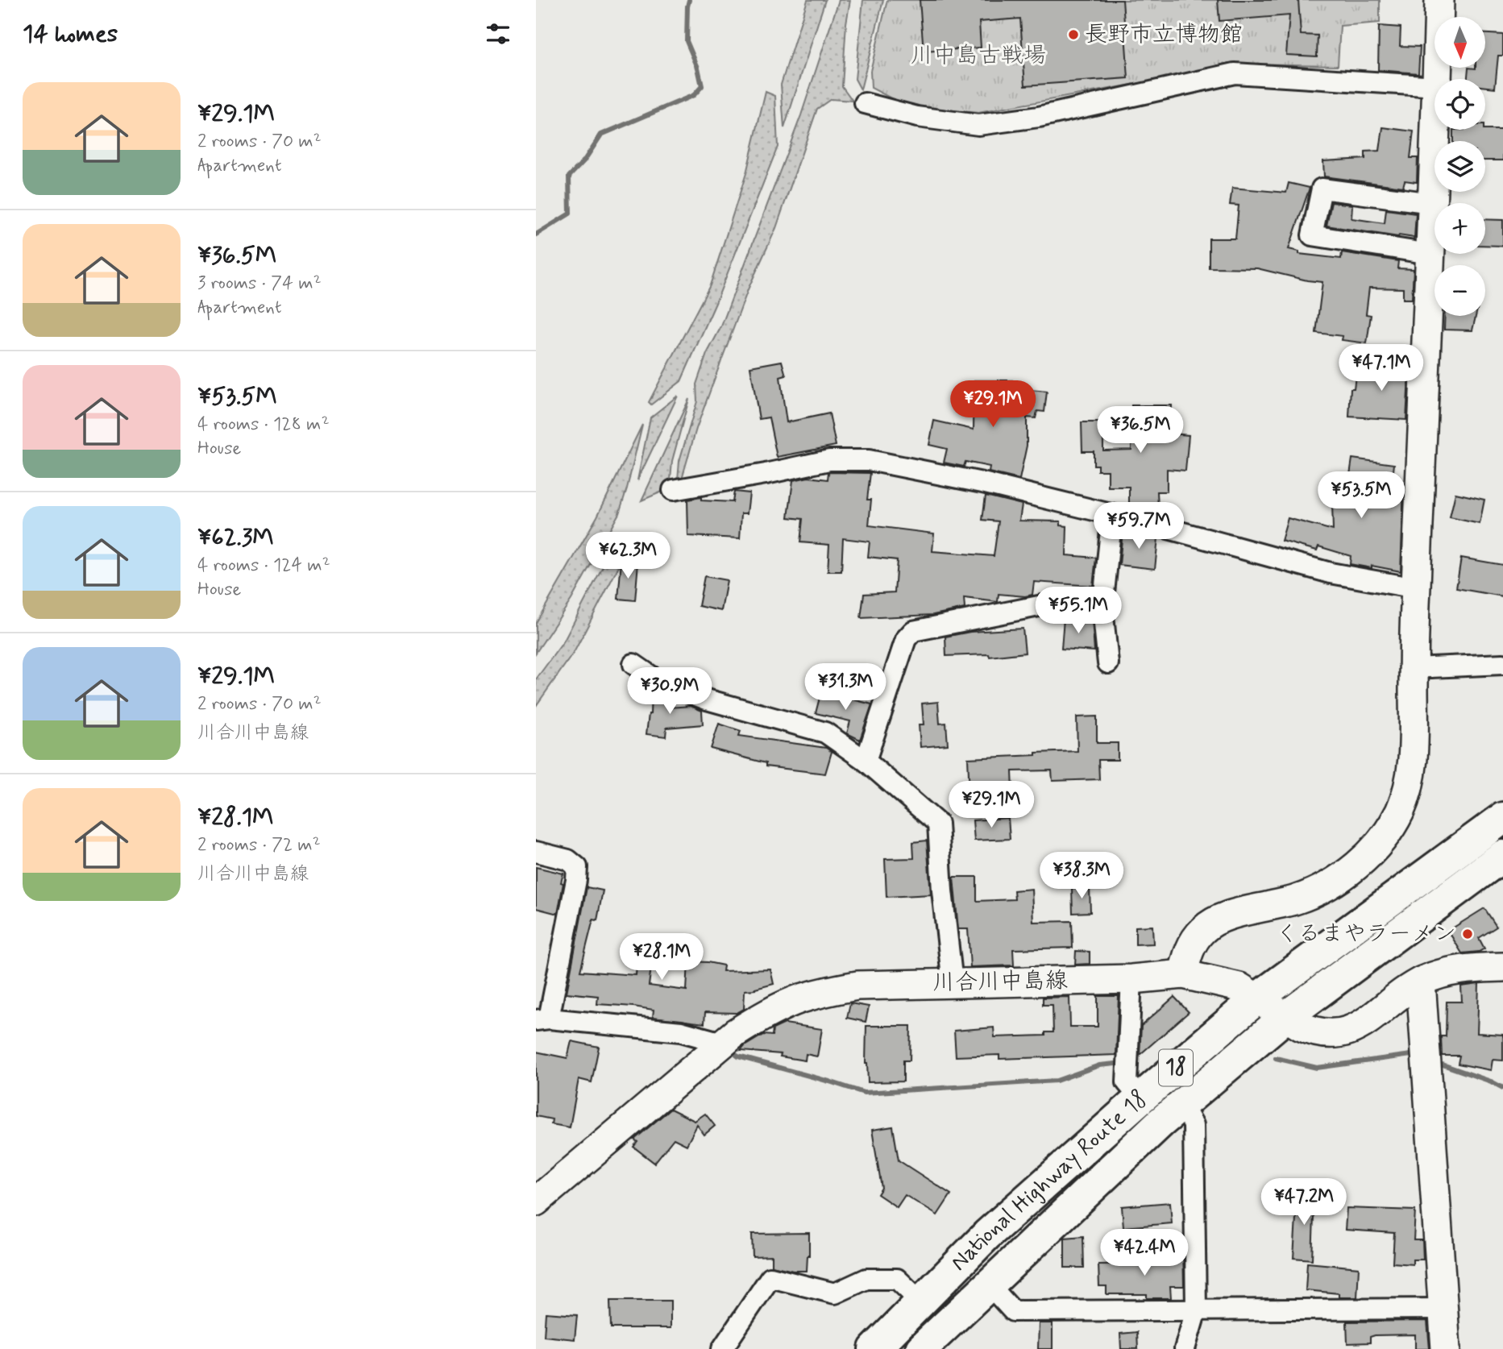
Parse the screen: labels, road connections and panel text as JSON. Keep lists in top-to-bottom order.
{
  "streets": {
    "highway": ["18", "National Highway Route 18"],
    "street": ["川合川中島線"]
  },
  "crossings": [
    ["川合川中島線", "National Highway Route 18"]
  ],
  "parks": ["川中島古戦場"],
  "places": ["長野市立博物館", "くるまやラーメン"],
  "north": "bottom",
  "page": {
    "heading": "14 homes",
    "map_buttons": ["+", "−"],
    "list": [
      {
        "name": "¥29.1M",
        "note": "2 rooms · 70 m² · Apartment"
      },
      {
        "name": "¥36.5M",
        "note": "3 rooms · 74 m² · Apartment"
      },
      {
        "name": "¥53.5M",
        "note": "4 rooms · 128 m² · House"
      },
      {
        "name": "¥62.3M",
        "note": "4 rooms · 124 m² · House"
      },
      {
        "name": "¥29.1M",
        "note": "2 rooms · 70 m² · 川合川中島線"
      },
      {
        "name": "¥28.1M",
        "note": "2 rooms · 72 m² · 川合川中島線"
      }
    ],
    "price": [
      "¥47.1M",
      "¥29.1M",
      "¥36.5M",
      "¥53.5M",
      "¥59.7M",
      "¥62.3M",
      "¥55.1M",
      "¥31.3M",
      "¥30.9M",
      "¥29.1M",
      "¥38.3M",
      "¥28.1M",
      "¥47.2M",
      "¥42.4M"
    ]
  }
}
